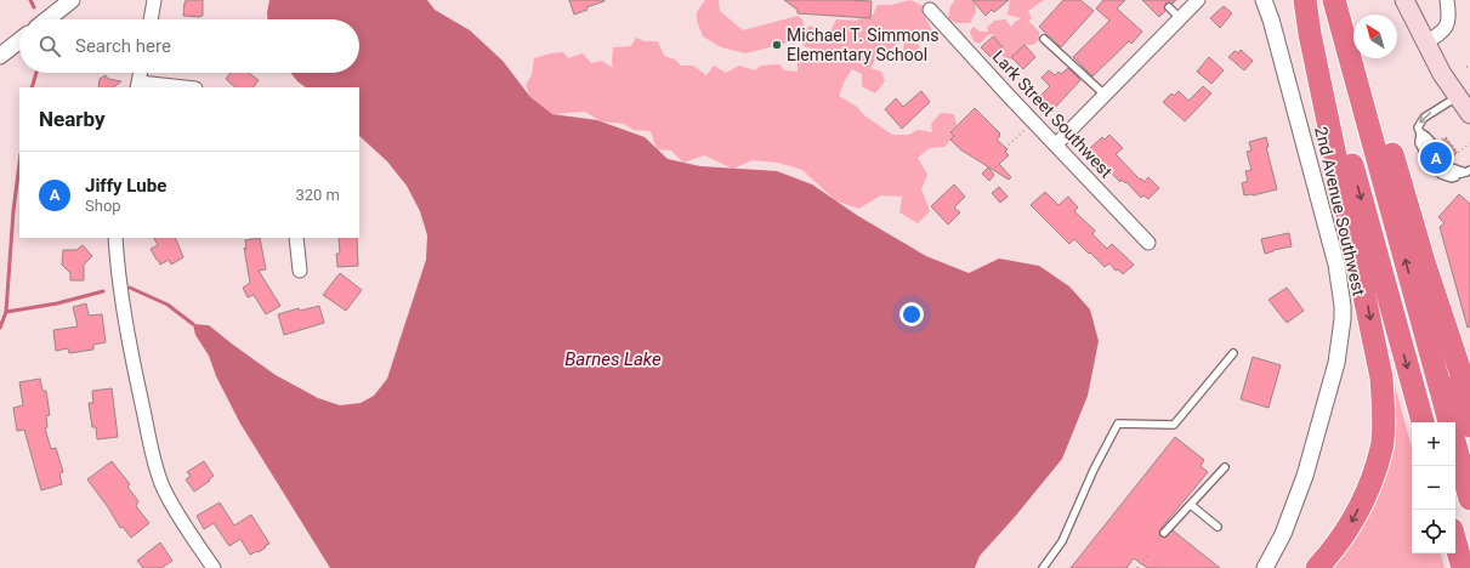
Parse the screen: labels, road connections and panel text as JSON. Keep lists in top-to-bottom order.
{
  "streets": {
    "street": ["Lark Street Southwest", "2nd Avenue Southwest"]
  },
  "water": ["Barnes Lake"],
  "places": ["Michael T. Simmons Elementary School"],
  "north": "top left",
  "page": {
    "search": "Search here",
    "heading": "Nearby",
    "pins": "A",
    "list": [
      {
        "mark": "A",
        "name": "Jiffy Lube",
        "note": "Shop",
        "value": "320 m"
      }
    ],
    "map_buttons": ["+", "−"]
  }
}
